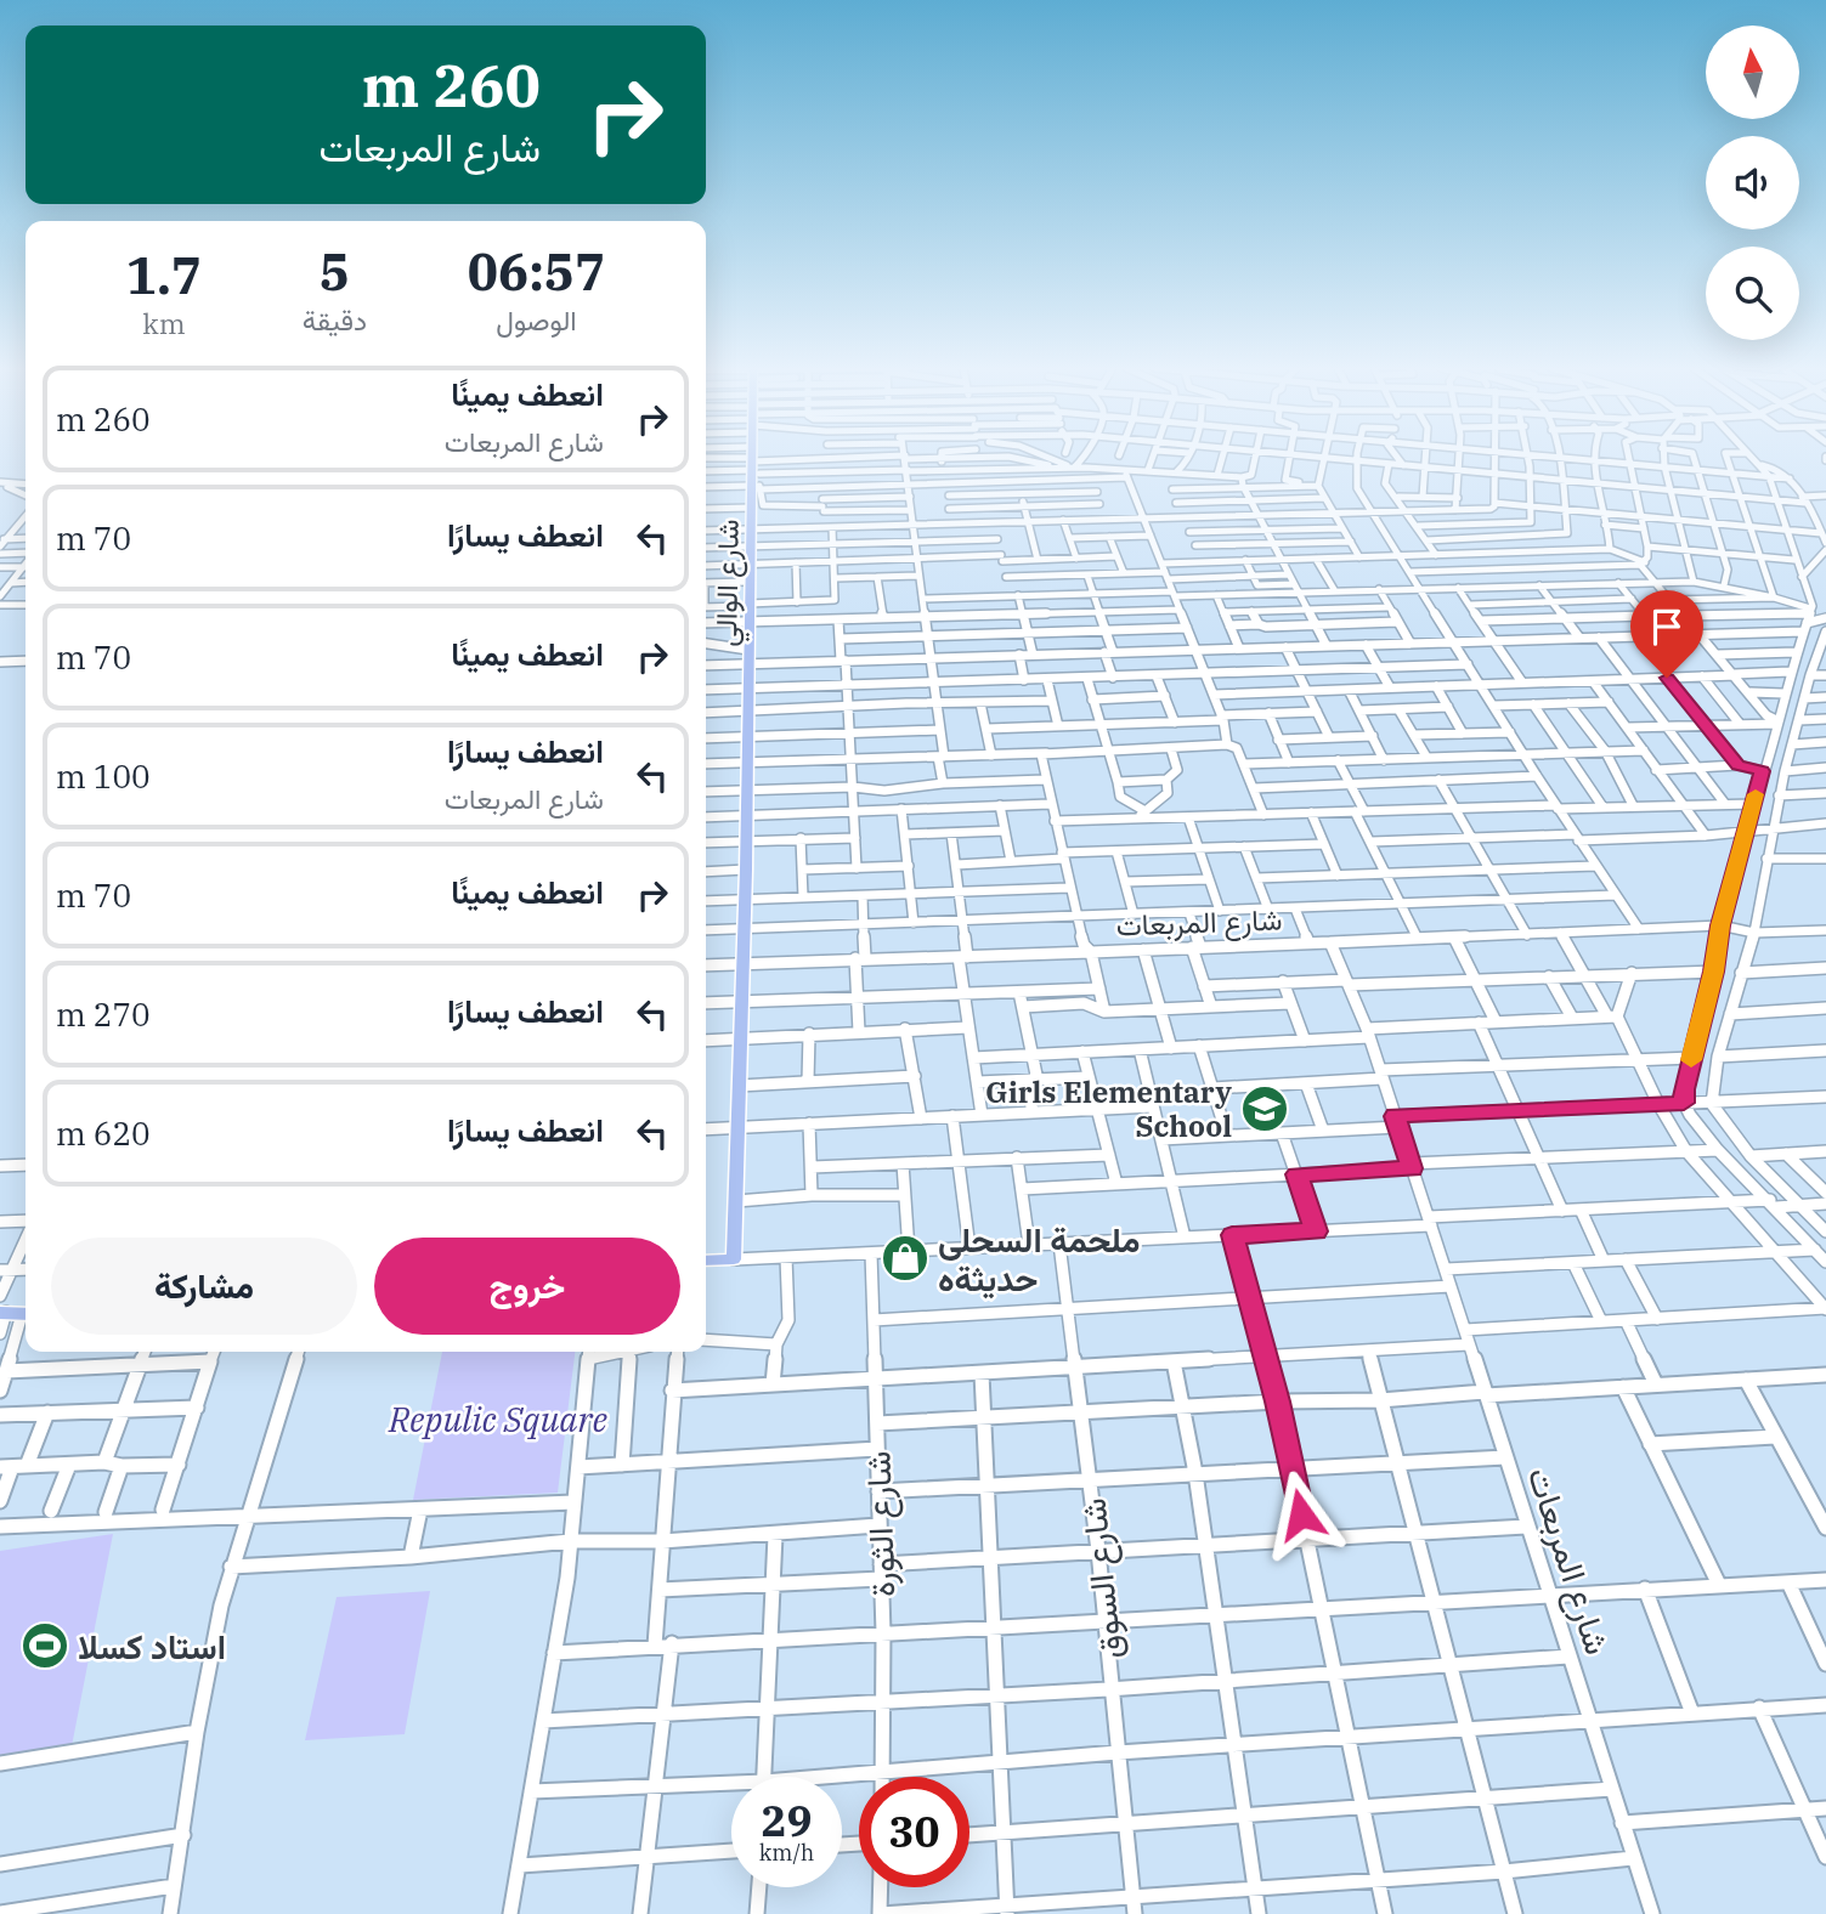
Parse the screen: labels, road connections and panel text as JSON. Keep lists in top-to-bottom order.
{
  "streets": {
    "main road": ["شارع الوالي"],
    "street": ["شارع المربعات", "شارع الثورة", "شارع السوق"]
  },
  "parks": ["Repulic Square"],
  "places": {
    "school or university": ["Girls Elementary School"],
    "shop": ["ملحمة السحلى حديثةه"],
    "sports": ["استاد كسلا"]
  },
  "north": "top",
  "page": {
    "turn": ["260 m", "شارع المربعات"],
    "eta": [
      "06:57",
      "الوصول",
      "5",
      "دقيقة",
      "1.7",
      "km"
    ],
    "list": [
      {
        "name": "انعطف يمينًا",
        "note": "شارع المربعات",
        "value": "260 m"
      },
      {
        "name": "انعطف يسارًا",
        "value": "70 m"
      },
      {
        "name": "انعطف يمينًا",
        "value": "70 m"
      },
      {
        "name": "انعطف يسارًا",
        "note": "شارع المربعات",
        "value": "100 m"
      },
      {
        "name": "انعطف يمينًا",
        "value": "70 m"
      },
      {
        "name": "انعطف يسارًا",
        "value": "270 m"
      },
      {
        "name": "انعطف يسارًا",
        "value": "620 m"
      }
    ],
    "buttons": ["خروج", "مشاركة"],
    "speed": "29 km/h",
    "limit": "30"
  }
}
